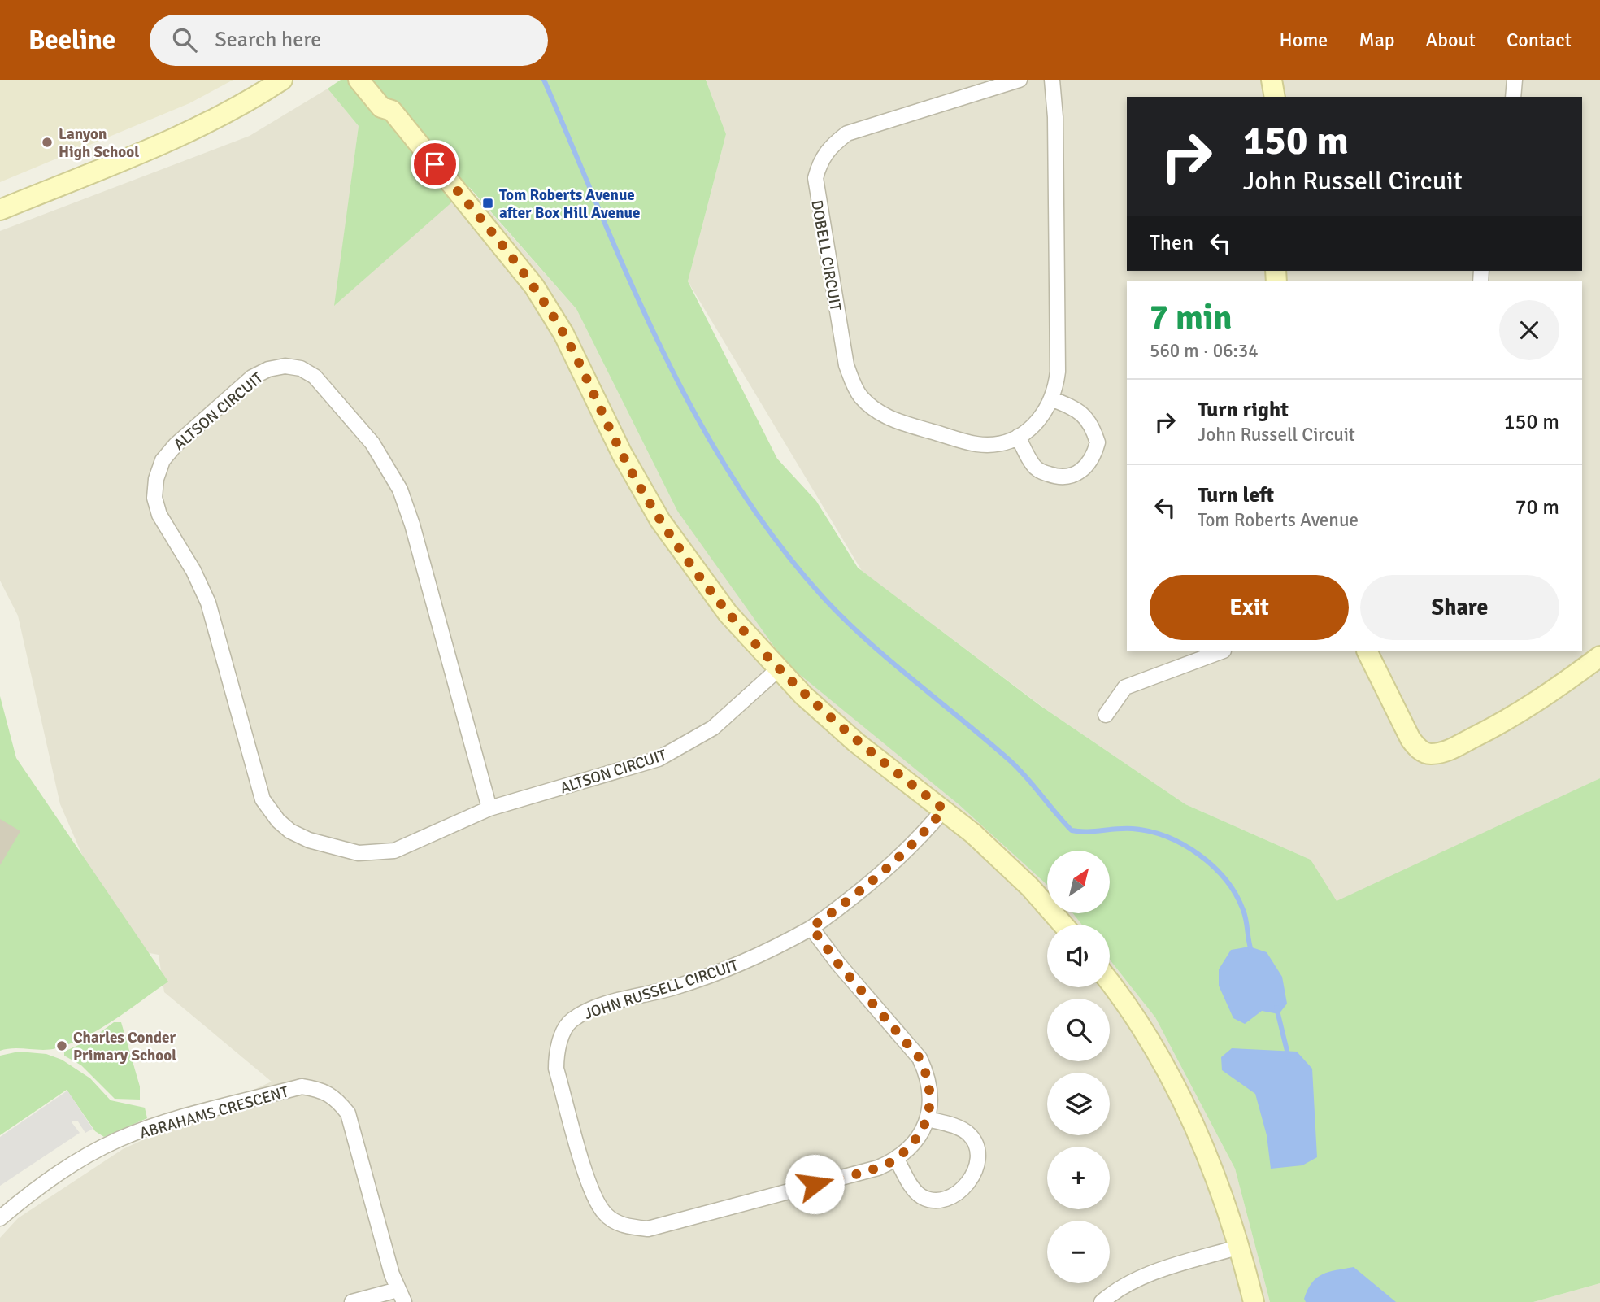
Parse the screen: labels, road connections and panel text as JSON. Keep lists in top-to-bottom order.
{
  "streets": {
    "street": [
      "DOBELL CIRCUIT",
      "ALTSON CIRCUIT",
      "JOHN RUSSELL CIRCUIT",
      "ABRAHAMS CRESCENT"
    ]
  },
  "places": {
    "other": ["Lanyon High School", "Charles Conder Primary School"],
    "transit": ["Tom Roberts Avenue after Box Hill Avenue"]
  },
  "north": "top right",
  "page": {
    "header": "Beeline",
    "search": "Search here",
    "nav": [
      "Home",
      "Map",
      "About",
      "Contact"
    ],
    "turn": ["150 m", "John Russell Circuit"],
    "then": "Then",
    "heading": ["7 min", "560 m · 06:34"],
    "list": [
      {
        "name": "Turn right",
        "note": "John Russell Circuit",
        "value": "150 m"
      },
      {
        "name": "Turn left",
        "note": "Tom Roberts Avenue",
        "value": "70 m"
      }
    ],
    "buttons": ["Exit", "Share"],
    "map_buttons": ["+", "−"]
  }
}
